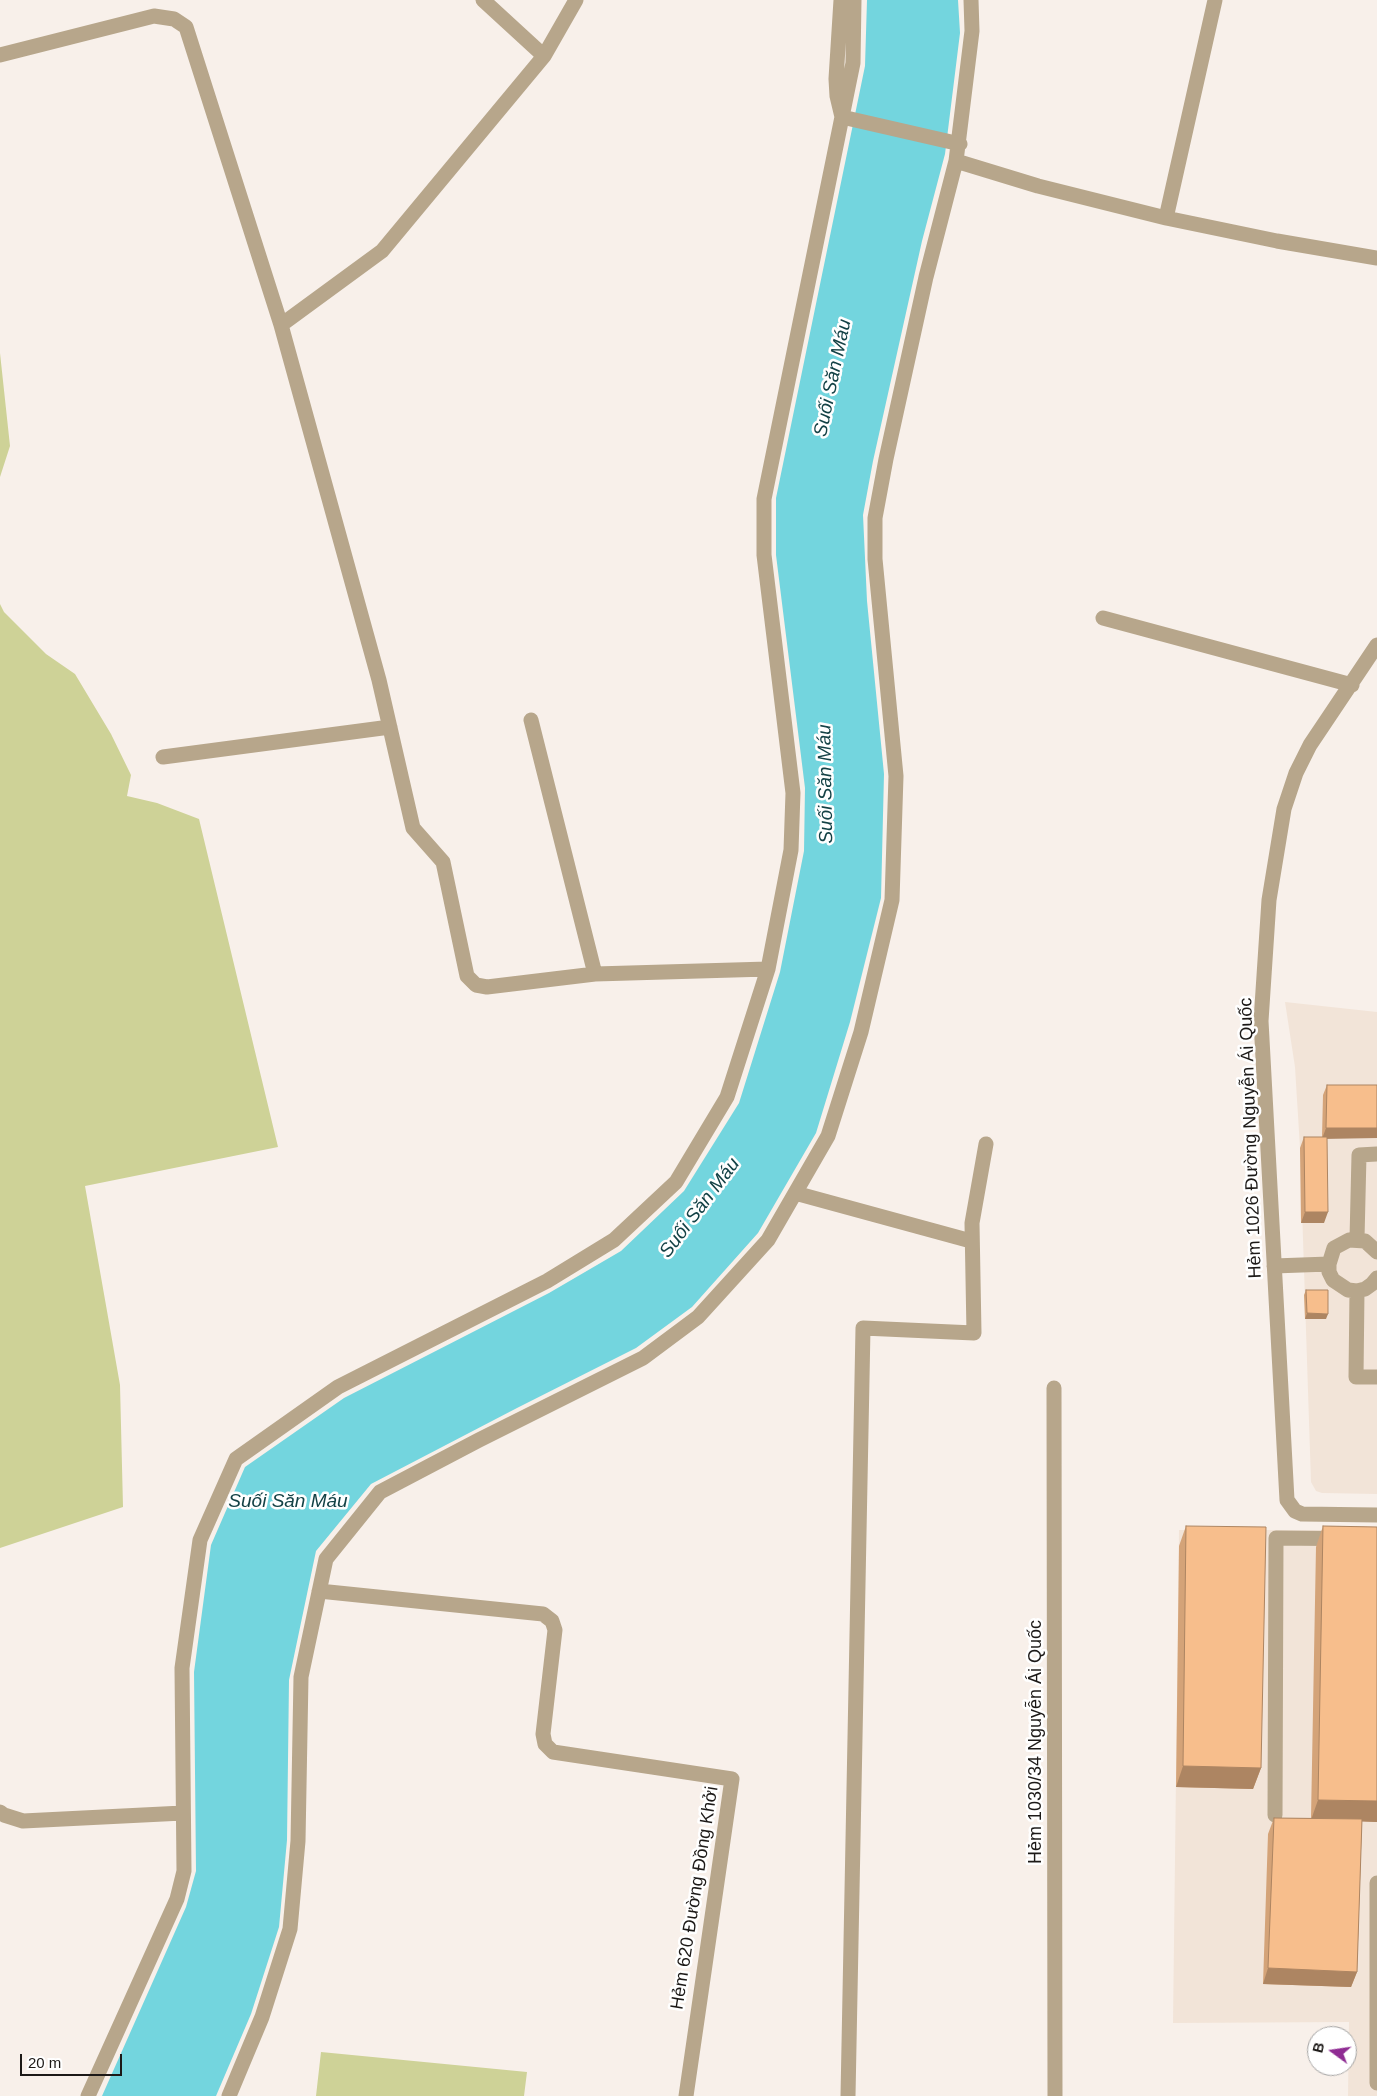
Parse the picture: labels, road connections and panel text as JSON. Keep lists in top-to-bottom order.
{
  "streets": {
    "street": ["Hẻm 1026 Đường Nguyễn Ái Quốc", "Hẻm 1030/34 Nguyễn Ái Quốc", "Hẻm 620 Đường Đồng Khởi"]
  },
  "water": ["Suối Săn Máu"],
  "scale_bar": "20 m",
  "north": "left"
}
